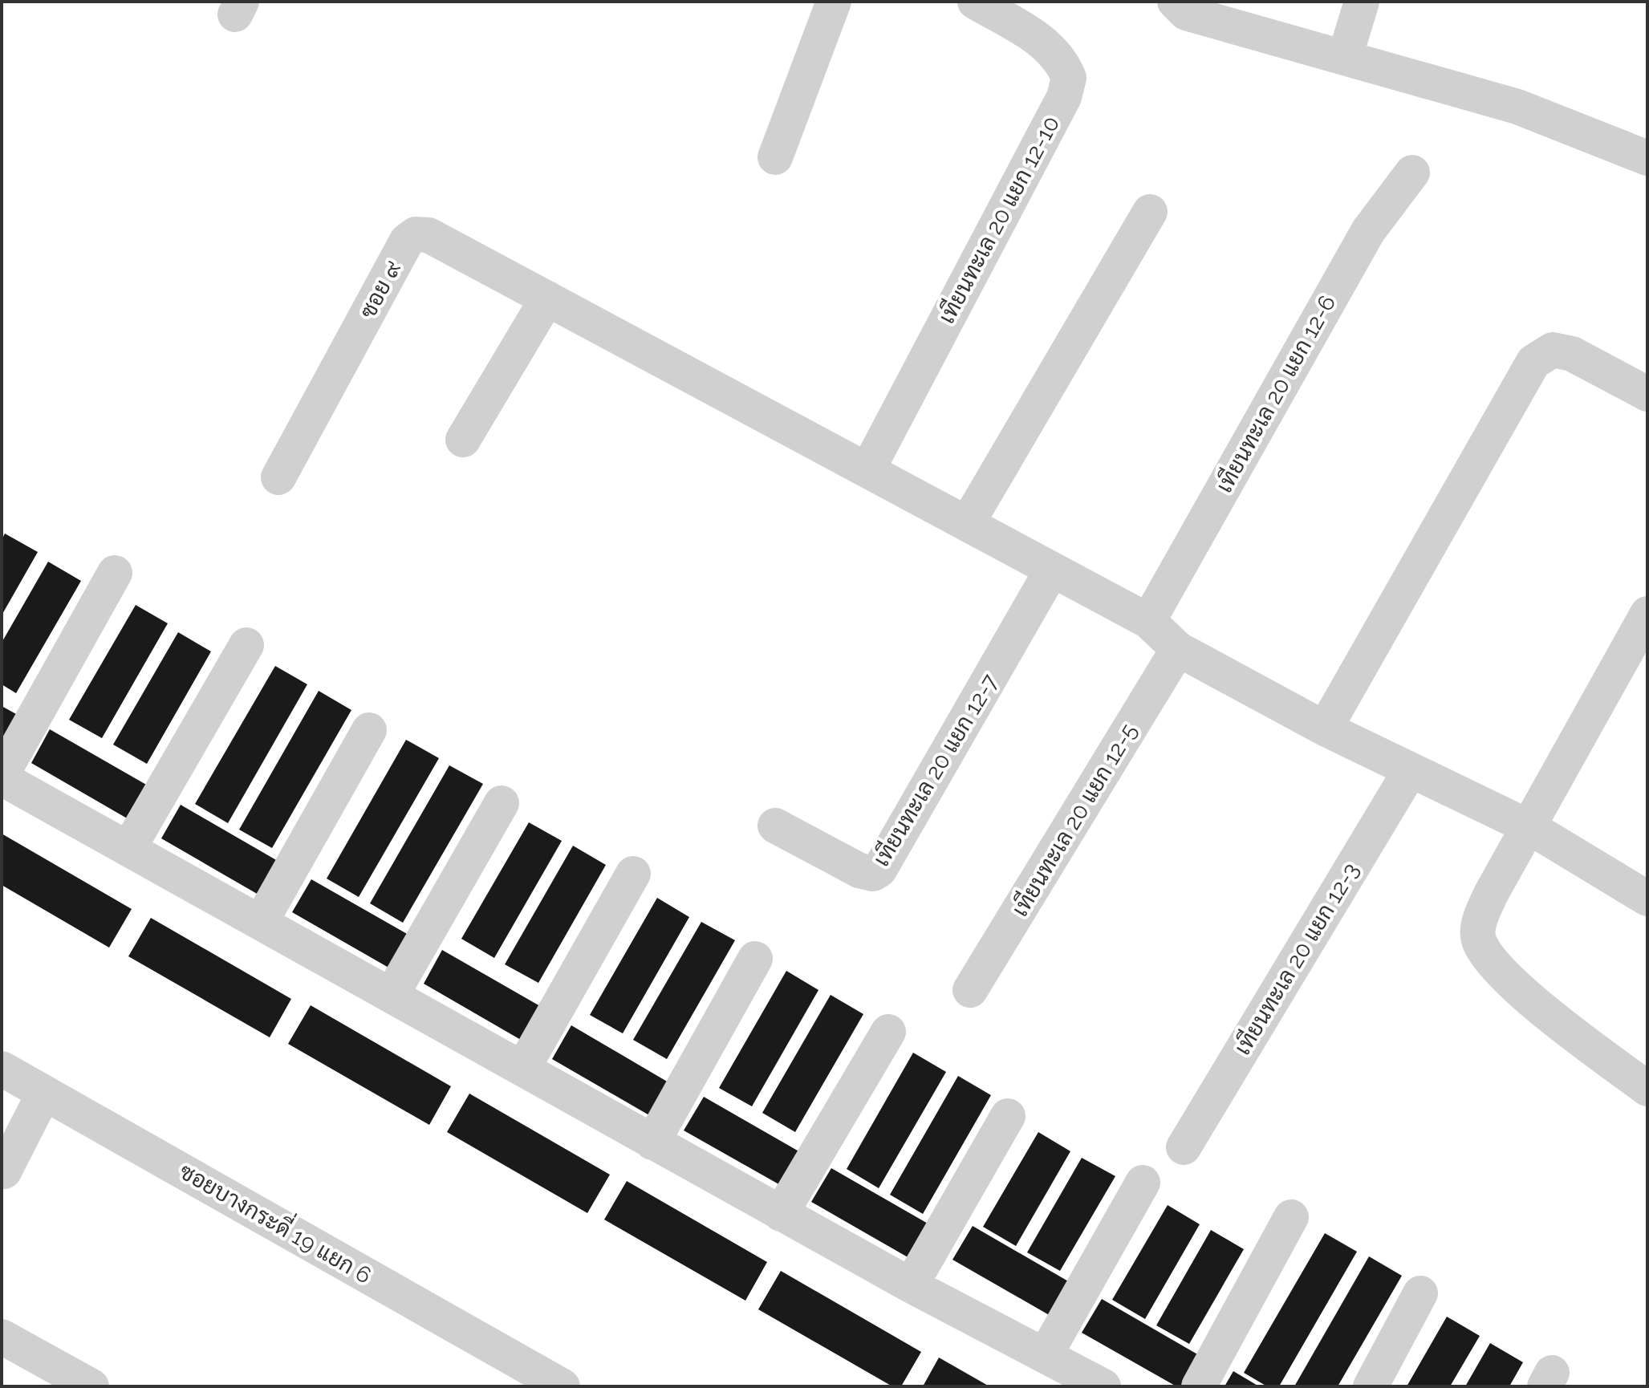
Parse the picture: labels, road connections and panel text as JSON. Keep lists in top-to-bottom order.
{
  "streets": {
    "street": [
      "เทียนทะเล 20 แยก 12-10",
      "ซอย ๙",
      "เทียนทะเล 20 แยก 12-6",
      "เทียนทะเล 20 แยก 12-7",
      "เทียนทะเล 20 แยก 12-5",
      "เทียนทะเล 20 แยก 12-3",
      "ซอยบางกระดี่ 19 แยก 6"
    ]
  }
}
